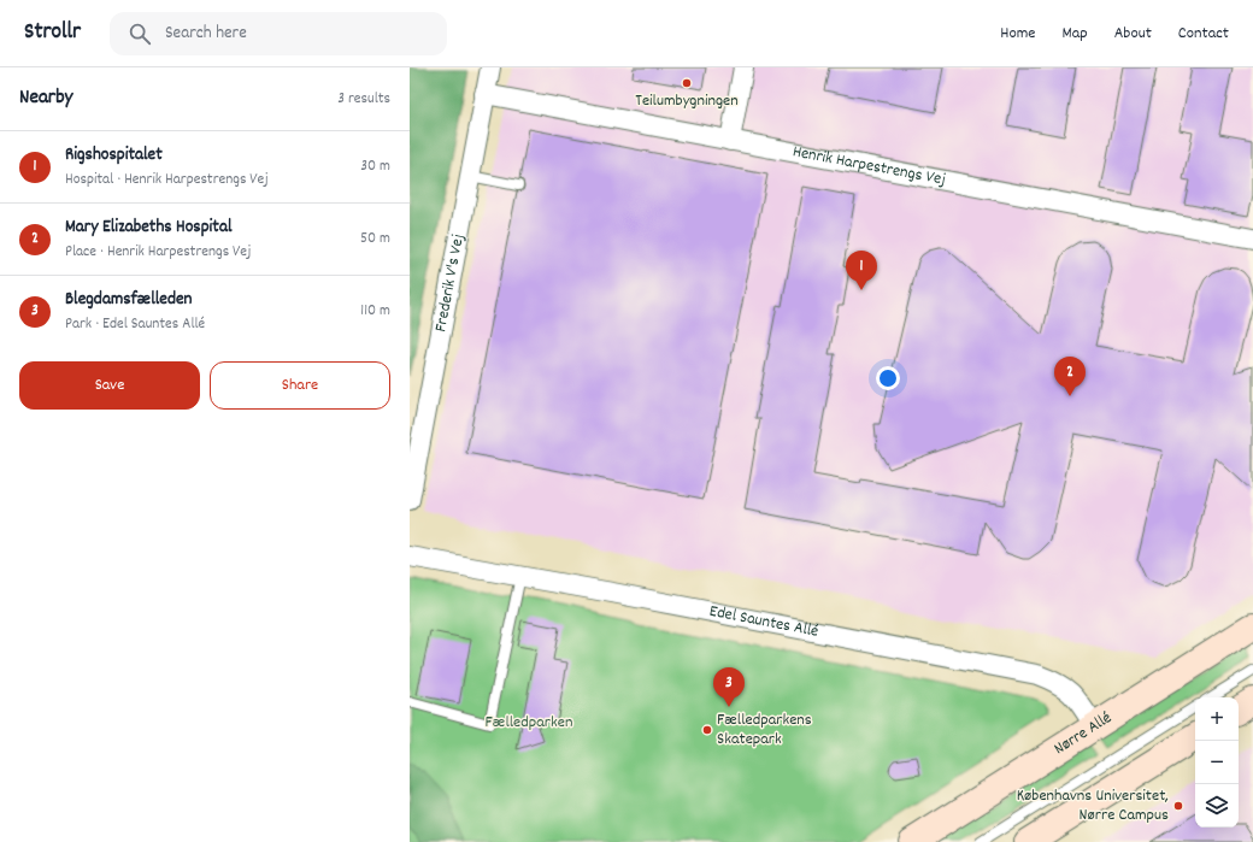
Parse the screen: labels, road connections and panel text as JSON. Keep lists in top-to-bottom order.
{
  "streets": {
    "street": [
      "Henrik Harpestrengs Vej",
      "Frederik V's Vej",
      "Edel Sauntes Allé",
      "Nørre Allé"
    ]
  },
  "crossings": [
    ["Henrik Harpestrengs Vej", "Frederik V's Vej"],
    ["Edel Sauntes Allé", "Nørre Allé"]
  ],
  "parks": ["Fælledparken"],
  "places": ["Teilumbygningen", "Fælledparkens Skatepark", "Københavns Universitet, Nørre Campus"],
  "page": {
    "header": "Strollr",
    "search": "Search here",
    "nav": [
      "Home",
      "Map",
      "About",
      "Contact"
    ],
    "heading": ["Nearby", "3 results"],
    "list": [
      {
        "mark": "1",
        "name": "Rigshospitalet",
        "note": "Hospital · Henrik Harpestrengs Vej",
        "value": "30 m"
      },
      {
        "mark": "2",
        "name": "Mary Elizabeths Hospital",
        "note": "Place · Henrik Harpestrengs Vej",
        "value": "50 m"
      },
      {
        "mark": "3",
        "name": "Blegdamsfælleden",
        "note": "Park · Edel Sauntes Allé",
        "value": "110 m"
      }
    ],
    "pins": ["1", "2", "3"],
    "buttons": ["Save", "Share"],
    "map_buttons": ["+", "−"]
  }
}
